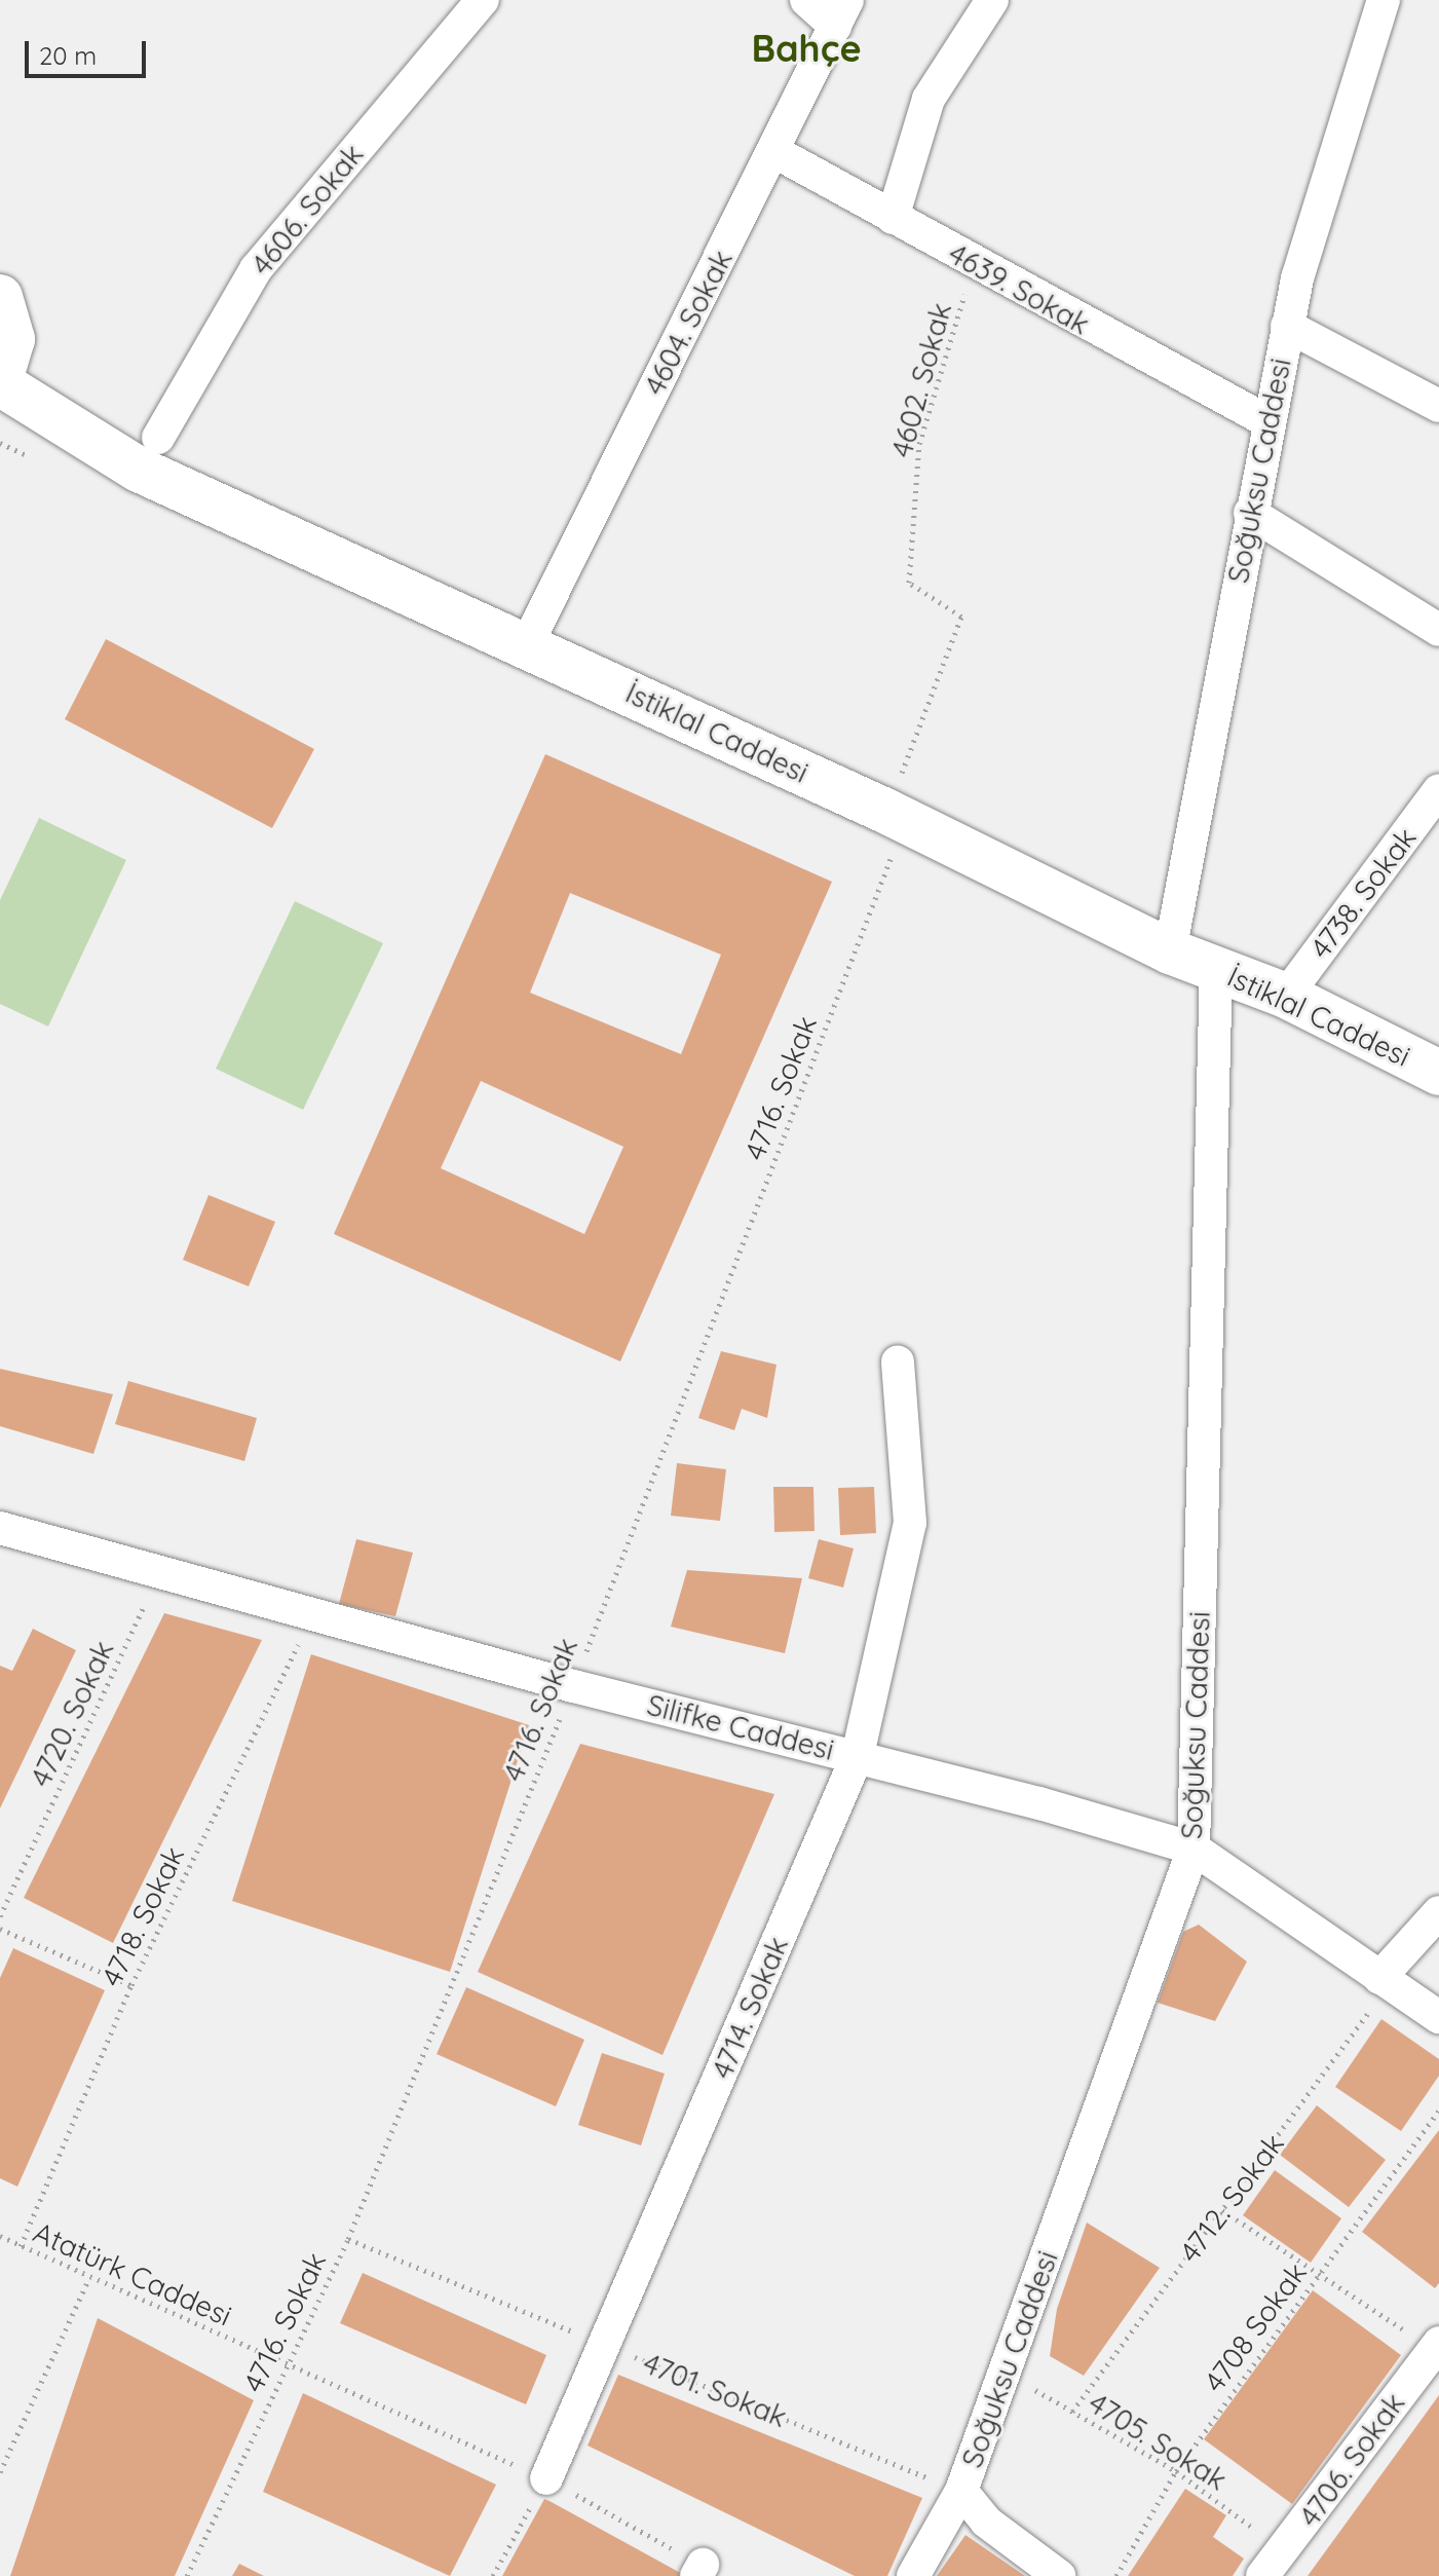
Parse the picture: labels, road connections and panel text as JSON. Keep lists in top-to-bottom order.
{
  "streets": {
    "main road": ["İstiklal Caddesi"],
    "street": [
      "4606. Sokak",
      "4639. Sokak",
      "4604. Sokak",
      "Soğuksu Caddesi",
      "4738. Sokak",
      "Silifke Caddesi",
      "4714. Sokak",
      "4706. Sokak"
    ],
    "path": [
      "4602. Sokak",
      "4716. Sokak",
      "4720. Sokak",
      "4718. Sokak",
      "4712. Sokak",
      "Atatürk Caddesi",
      "4708 Sokak",
      "4701. Sokak",
      "4705. Sokak"
    ]
  },
  "crossings": [
    ["4639. Sokak", "4604. Sokak"],
    ["4639. Sokak", "4602. Sokak"],
    ["4639. Sokak", "Soğuksu Caddesi"],
    ["4604. Sokak", "İstiklal Caddesi"],
    ["4602. Sokak", "İstiklal Caddesi"],
    ["4602. Sokak", "4716. Sokak"],
    ["Soğuksu Caddesi", "İstiklal Caddesi"],
    ["Soğuksu Caddesi", "Silifke Caddesi"],
    ["Soğuksu Caddesi", "4701. Sokak"],
    ["Soğuksu Caddesi", "4705. Sokak"],
    ["İstiklal Caddesi", "4738. Sokak"],
    ["İstiklal Caddesi", "4716. Sokak"],
    ["4716. Sokak", "Silifke Caddesi"],
    ["4716. Sokak", "Atatürk Caddesi"],
    ["4716. Sokak", "4701. Sokak"],
    ["4720. Sokak", "Silifke Caddesi"],
    ["Silifke Caddesi", "4718. Sokak"],
    ["Silifke Caddesi", "4714. Sokak"],
    ["Silifke Caddesi", "4712. Sokak"],
    ["4718. Sokak", "Atatürk Caddesi"],
    ["4714. Sokak", "4701. Sokak"],
    ["4712. Sokak", "4705. Sokak"],
    ["4708 Sokak", "4705. Sokak"],
    ["4705. Sokak", "4706. Sokak"]
  ],
  "districts": ["Bahçe"],
  "scale_bar": "20 m"
}
